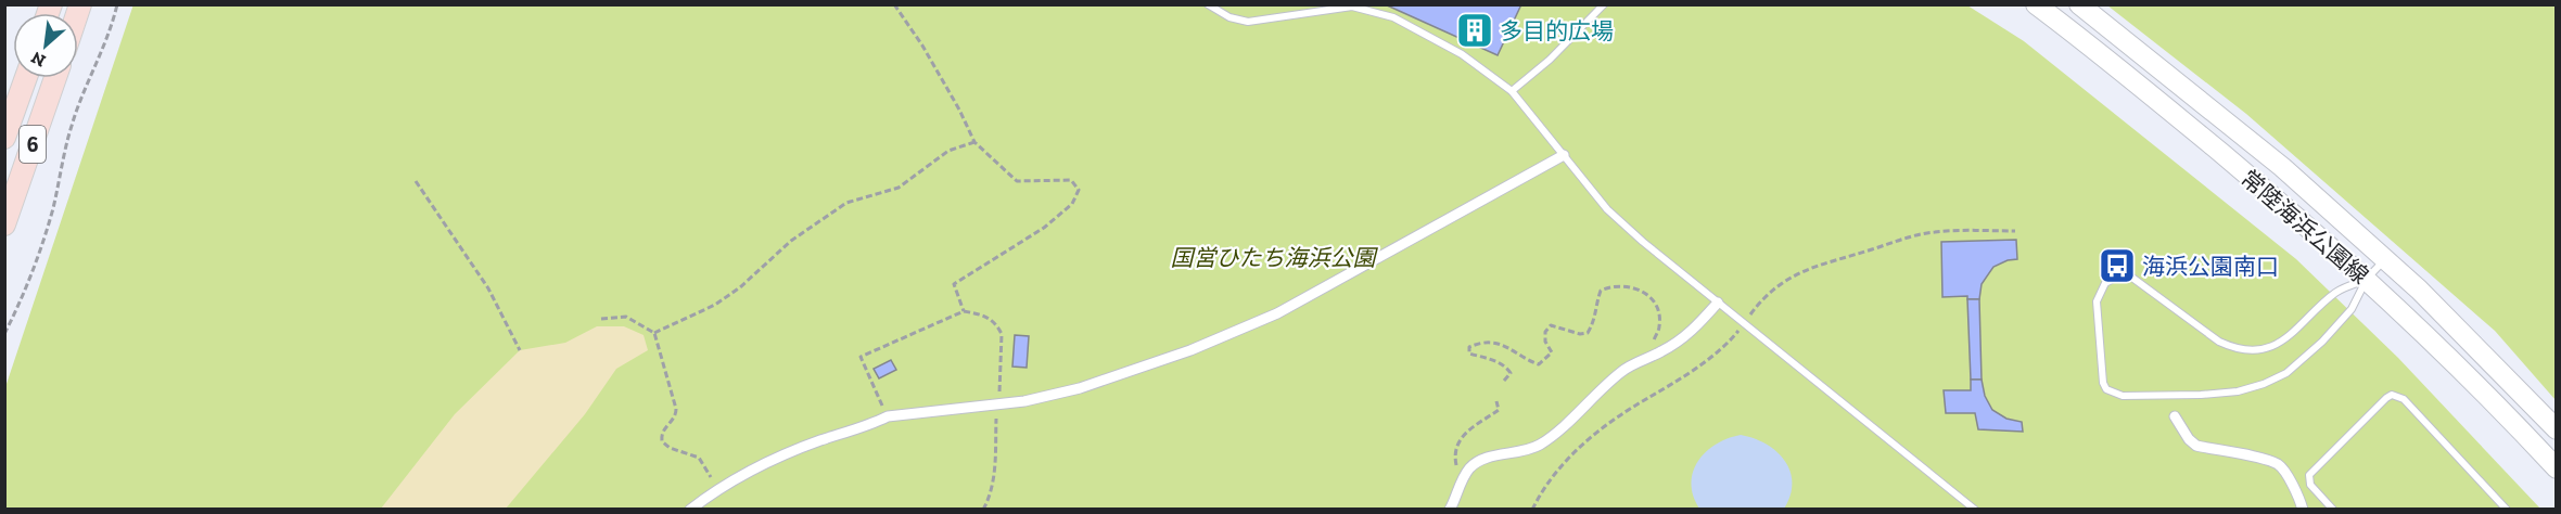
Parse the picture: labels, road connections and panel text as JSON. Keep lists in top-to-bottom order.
{
  "streets": {
    "main road": ["6", "常陸海浜公園線"]
  },
  "parks": ["国営ひたち海浜公園"],
  "places": {
    "building": ["多目的広場"],
    "bus stop": ["海浜公園南口"]
  },
  "north": "bottom left"
}
